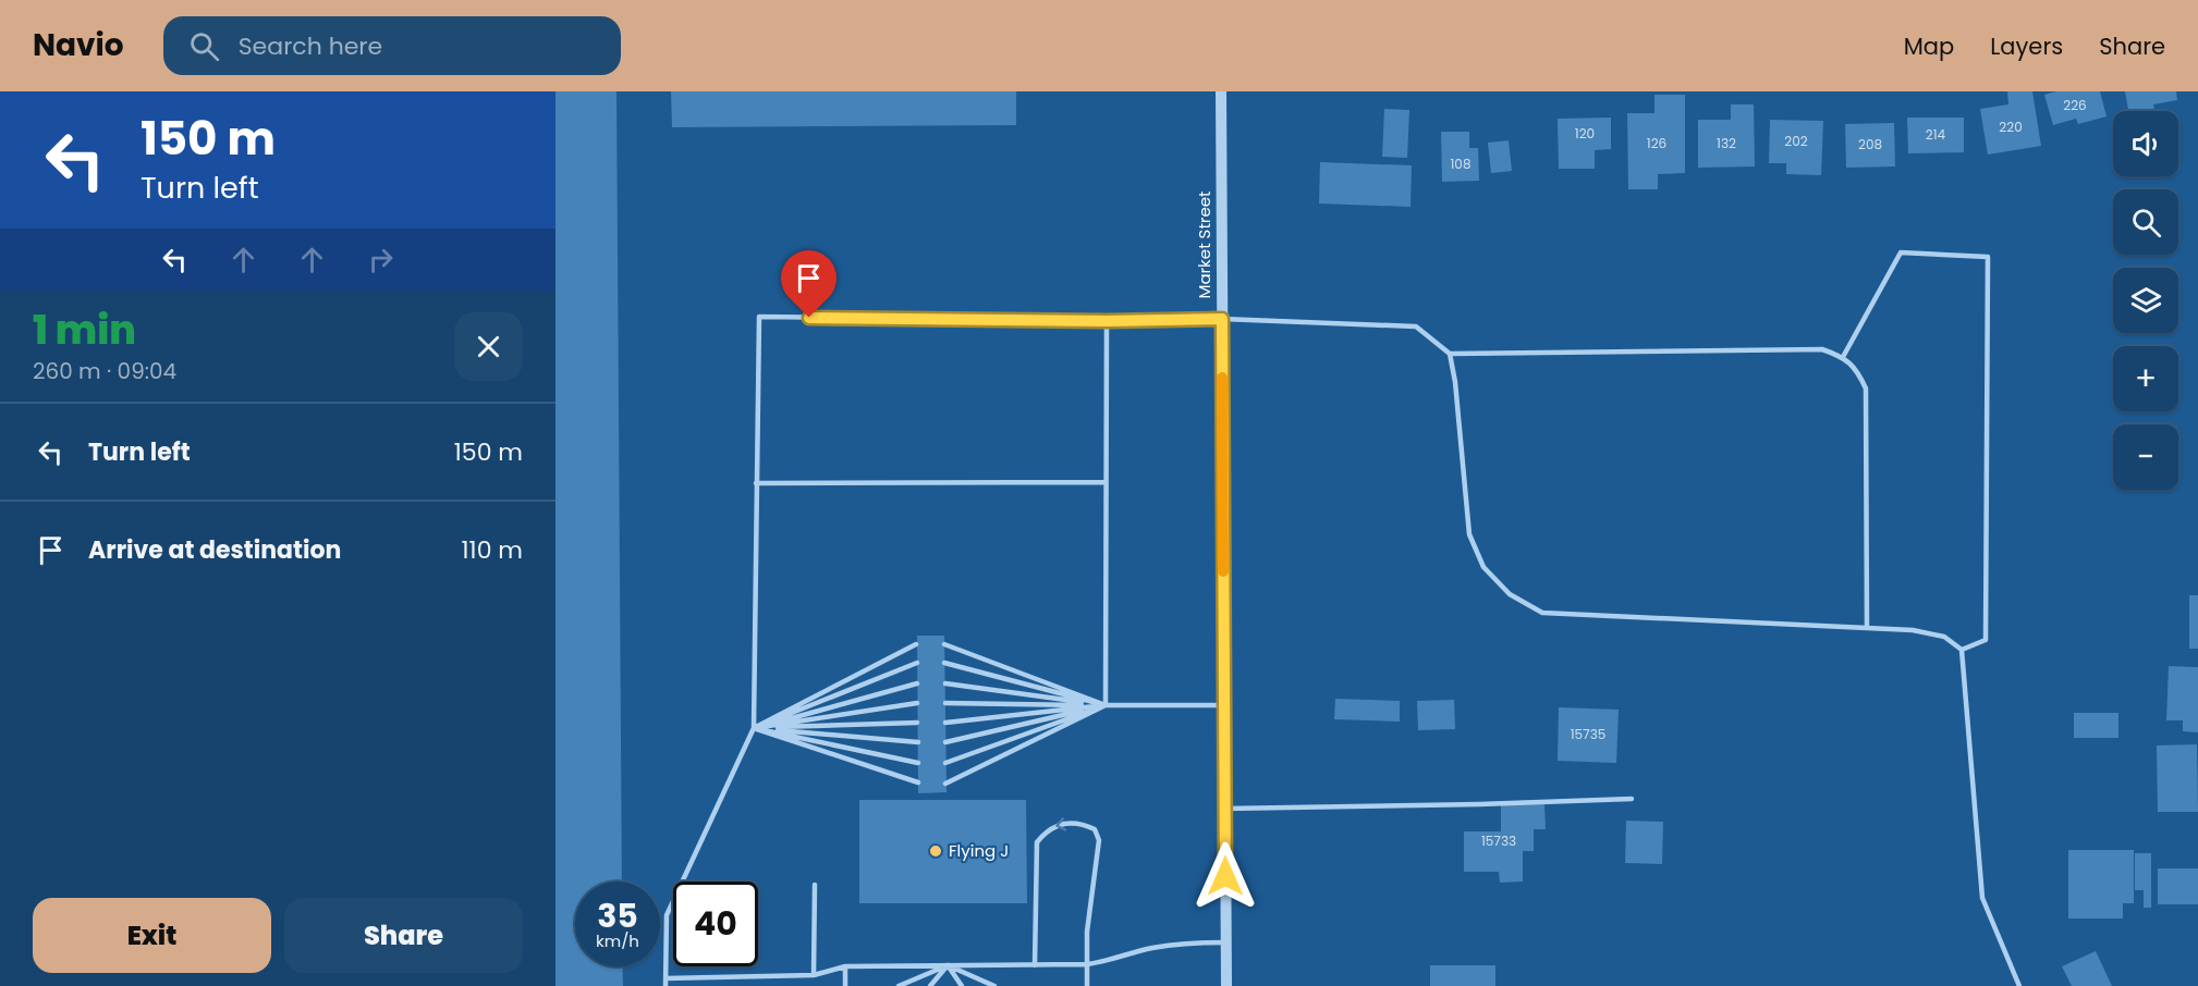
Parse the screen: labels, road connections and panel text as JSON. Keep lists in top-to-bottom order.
{
  "streets": {
    "street": ["Market Street"]
  },
  "places": ["Flying J"],
  "house_numbers": [
    "226",
    "220",
    "120",
    "214",
    "202",
    "126",
    "132",
    "208",
    "108",
    "15735",
    "15733"
  ],
  "page": {
    "header": "Navio",
    "search": "Search here",
    "nav": ["Map", "Layers", "Share"],
    "turn": ["150 m", "Turn left"],
    "map_buttons": ["+", "−"],
    "heading": ["1 min", "260 m · 09:04"],
    "list": [
      {
        "name": "Turn left",
        "value": "150 m"
      },
      {
        "name": "Arrive at destination",
        "value": "110 m"
      }
    ],
    "speed": "35 km/h",
    "limit": "40",
    "buttons": ["Exit", "Share"]
  }
}
